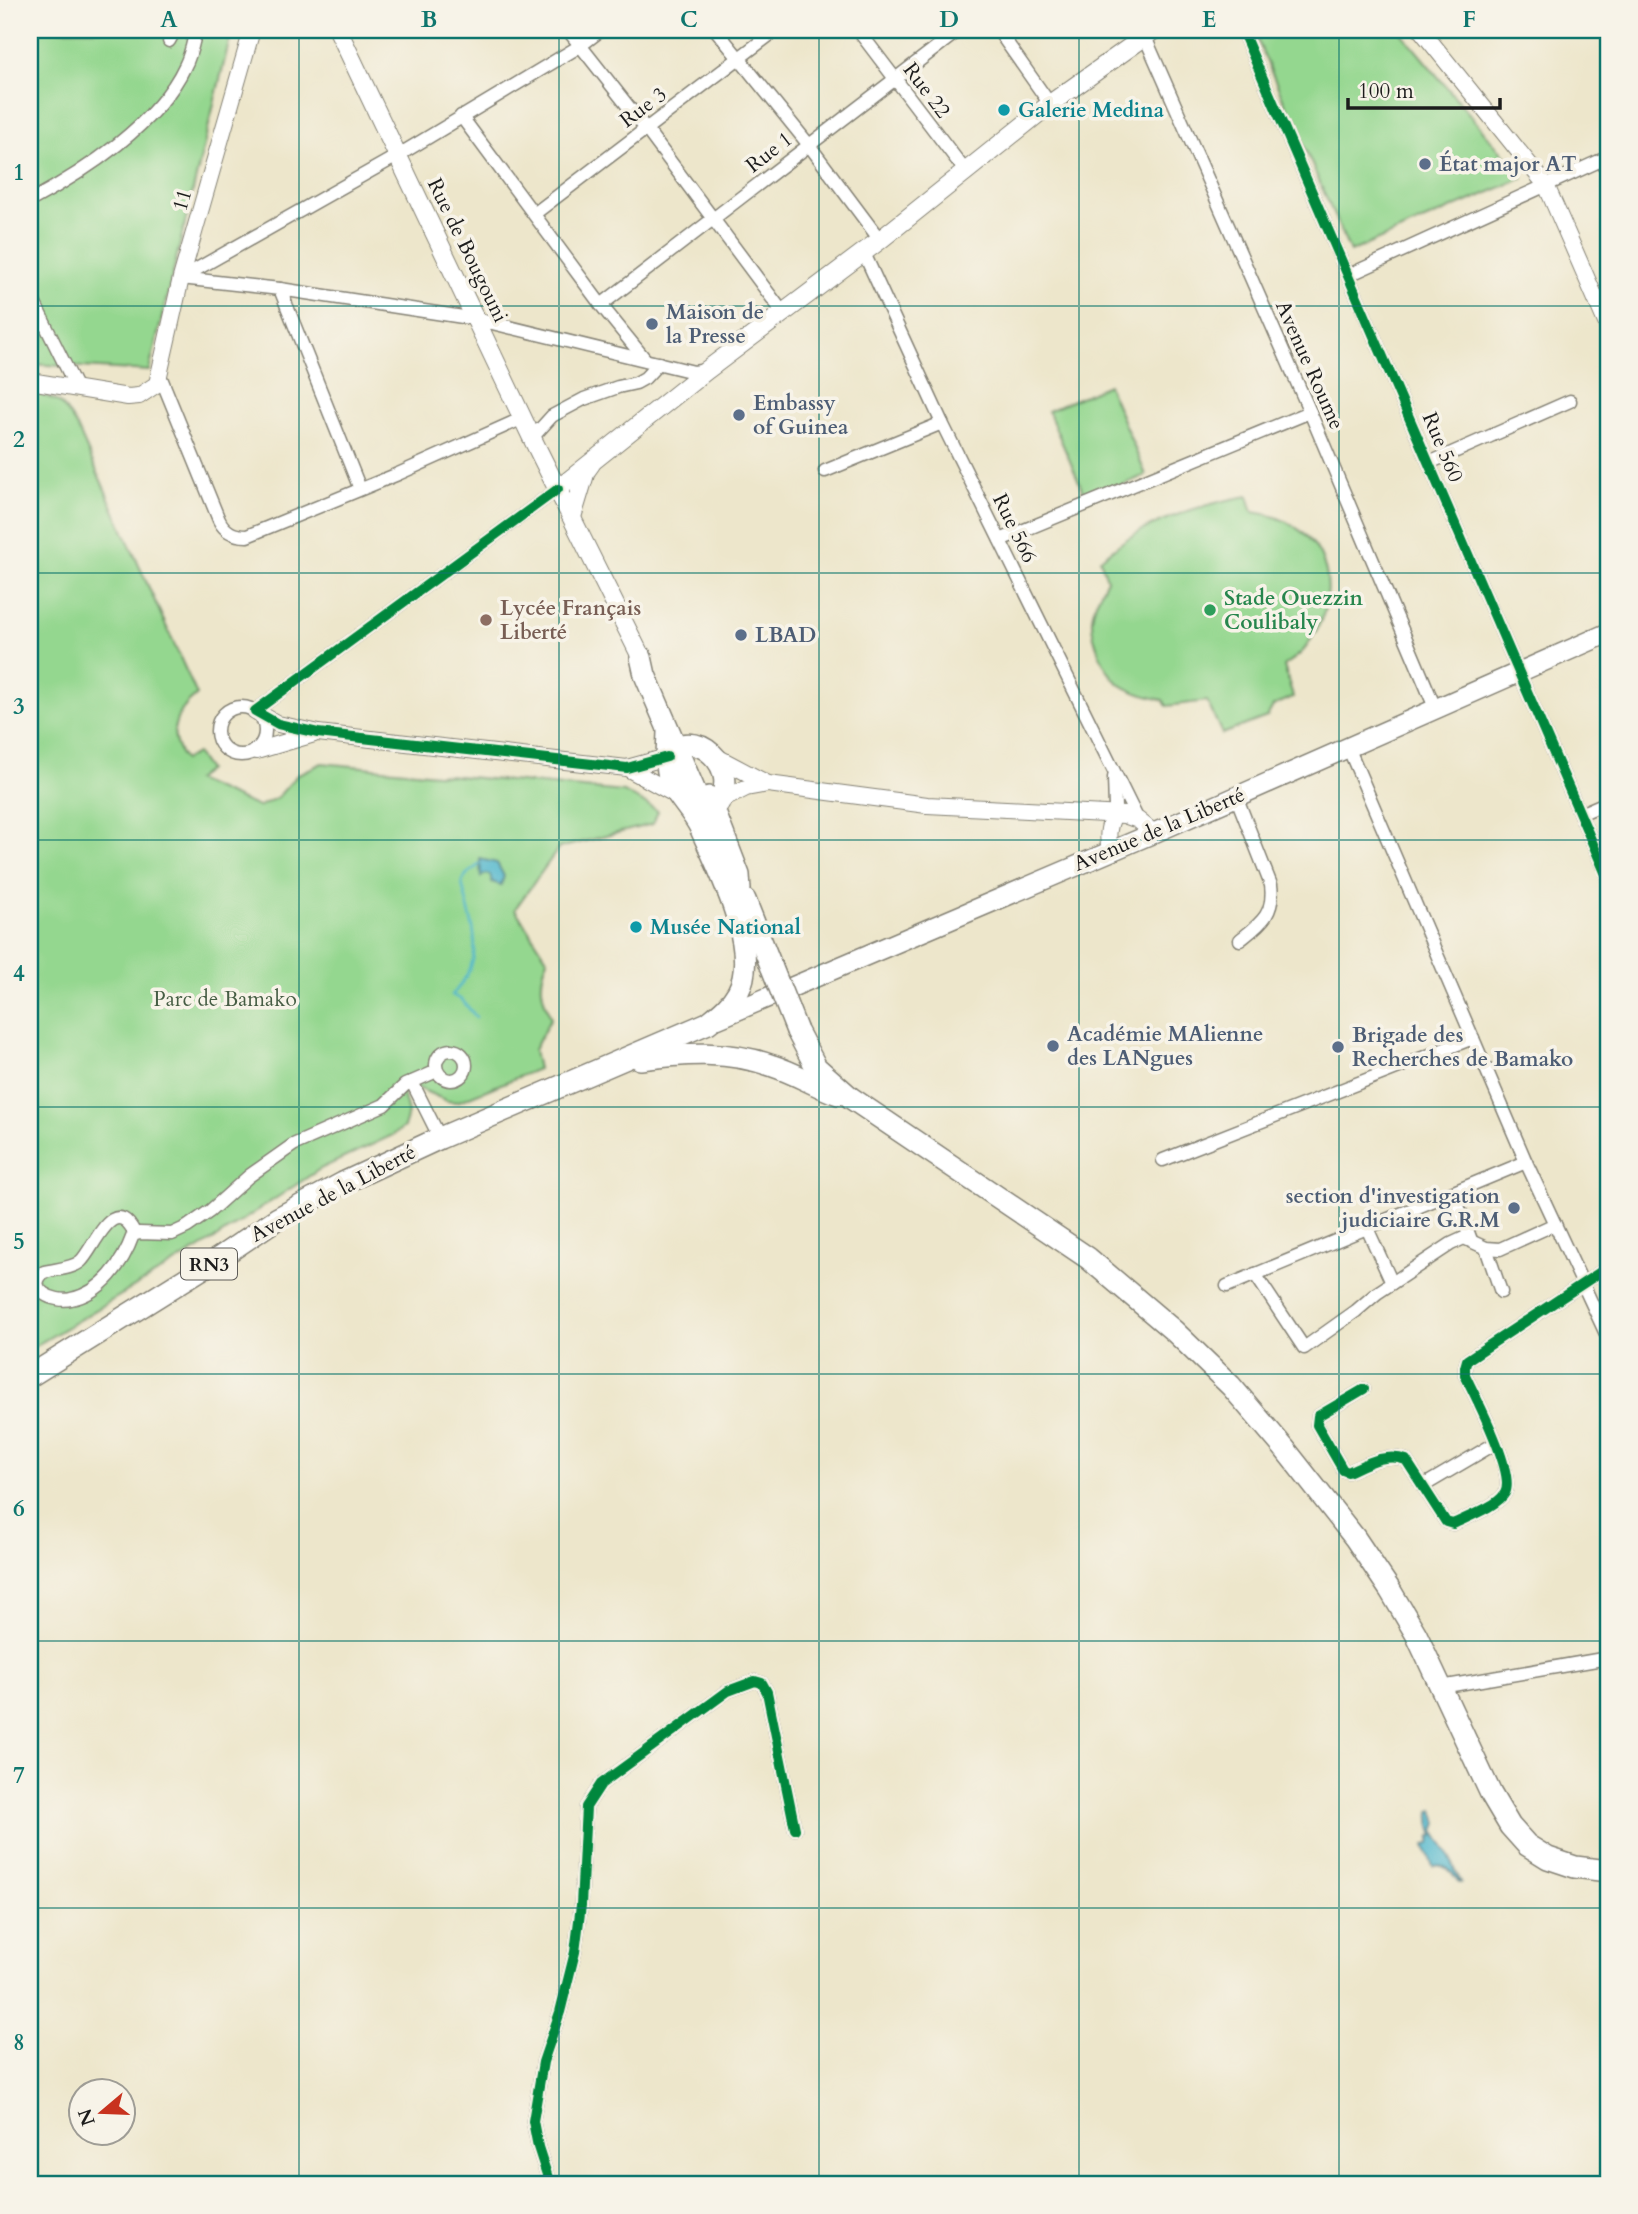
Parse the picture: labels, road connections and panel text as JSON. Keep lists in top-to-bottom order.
{
  "streets": {
    "highway": ["Avenue de la Liberté", "RN3"],
    "main road": ["Rue de Bougouni"],
    "street": [
      "Rue 22",
      "Rue 3",
      "Rue 1",
      "11",
      "Avenue Roume",
      "Rue 560",
      "Rue 566"
    ]
  },
  "crossings": [
    ["Rue 22", "Rue 1"],
    ["Avenue Roume", "Avenue de la Liberté"],
    ["Rue 560", "Avenue de la Liberté"]
  ],
  "parks": ["Parc de Bamako"],
  "places": [
    "Galerie Medina",
    "État major AT",
    "Maison de la Presse",
    "Embassy of Guinea",
    "Stade Ouezzin Coulibaly",
    "Lycée Français Liberté",
    "LBAD",
    "Musée National",
    "Académie MAlienne des LANgues",
    "Brigade des Recherches de Bamako",
    "section d'investigation judiciaire G.R.M"
  ],
  "scale_bar": "100 m",
  "north": "left",
  "grid": {
    "columns": [
      "A",
      "B",
      "C",
      "D",
      "E",
      "F"
    ],
    "rows": [
      "1",
      "2",
      "3",
      "4",
      "5",
      "6",
      "7",
      "8"
    ]
  }
}
